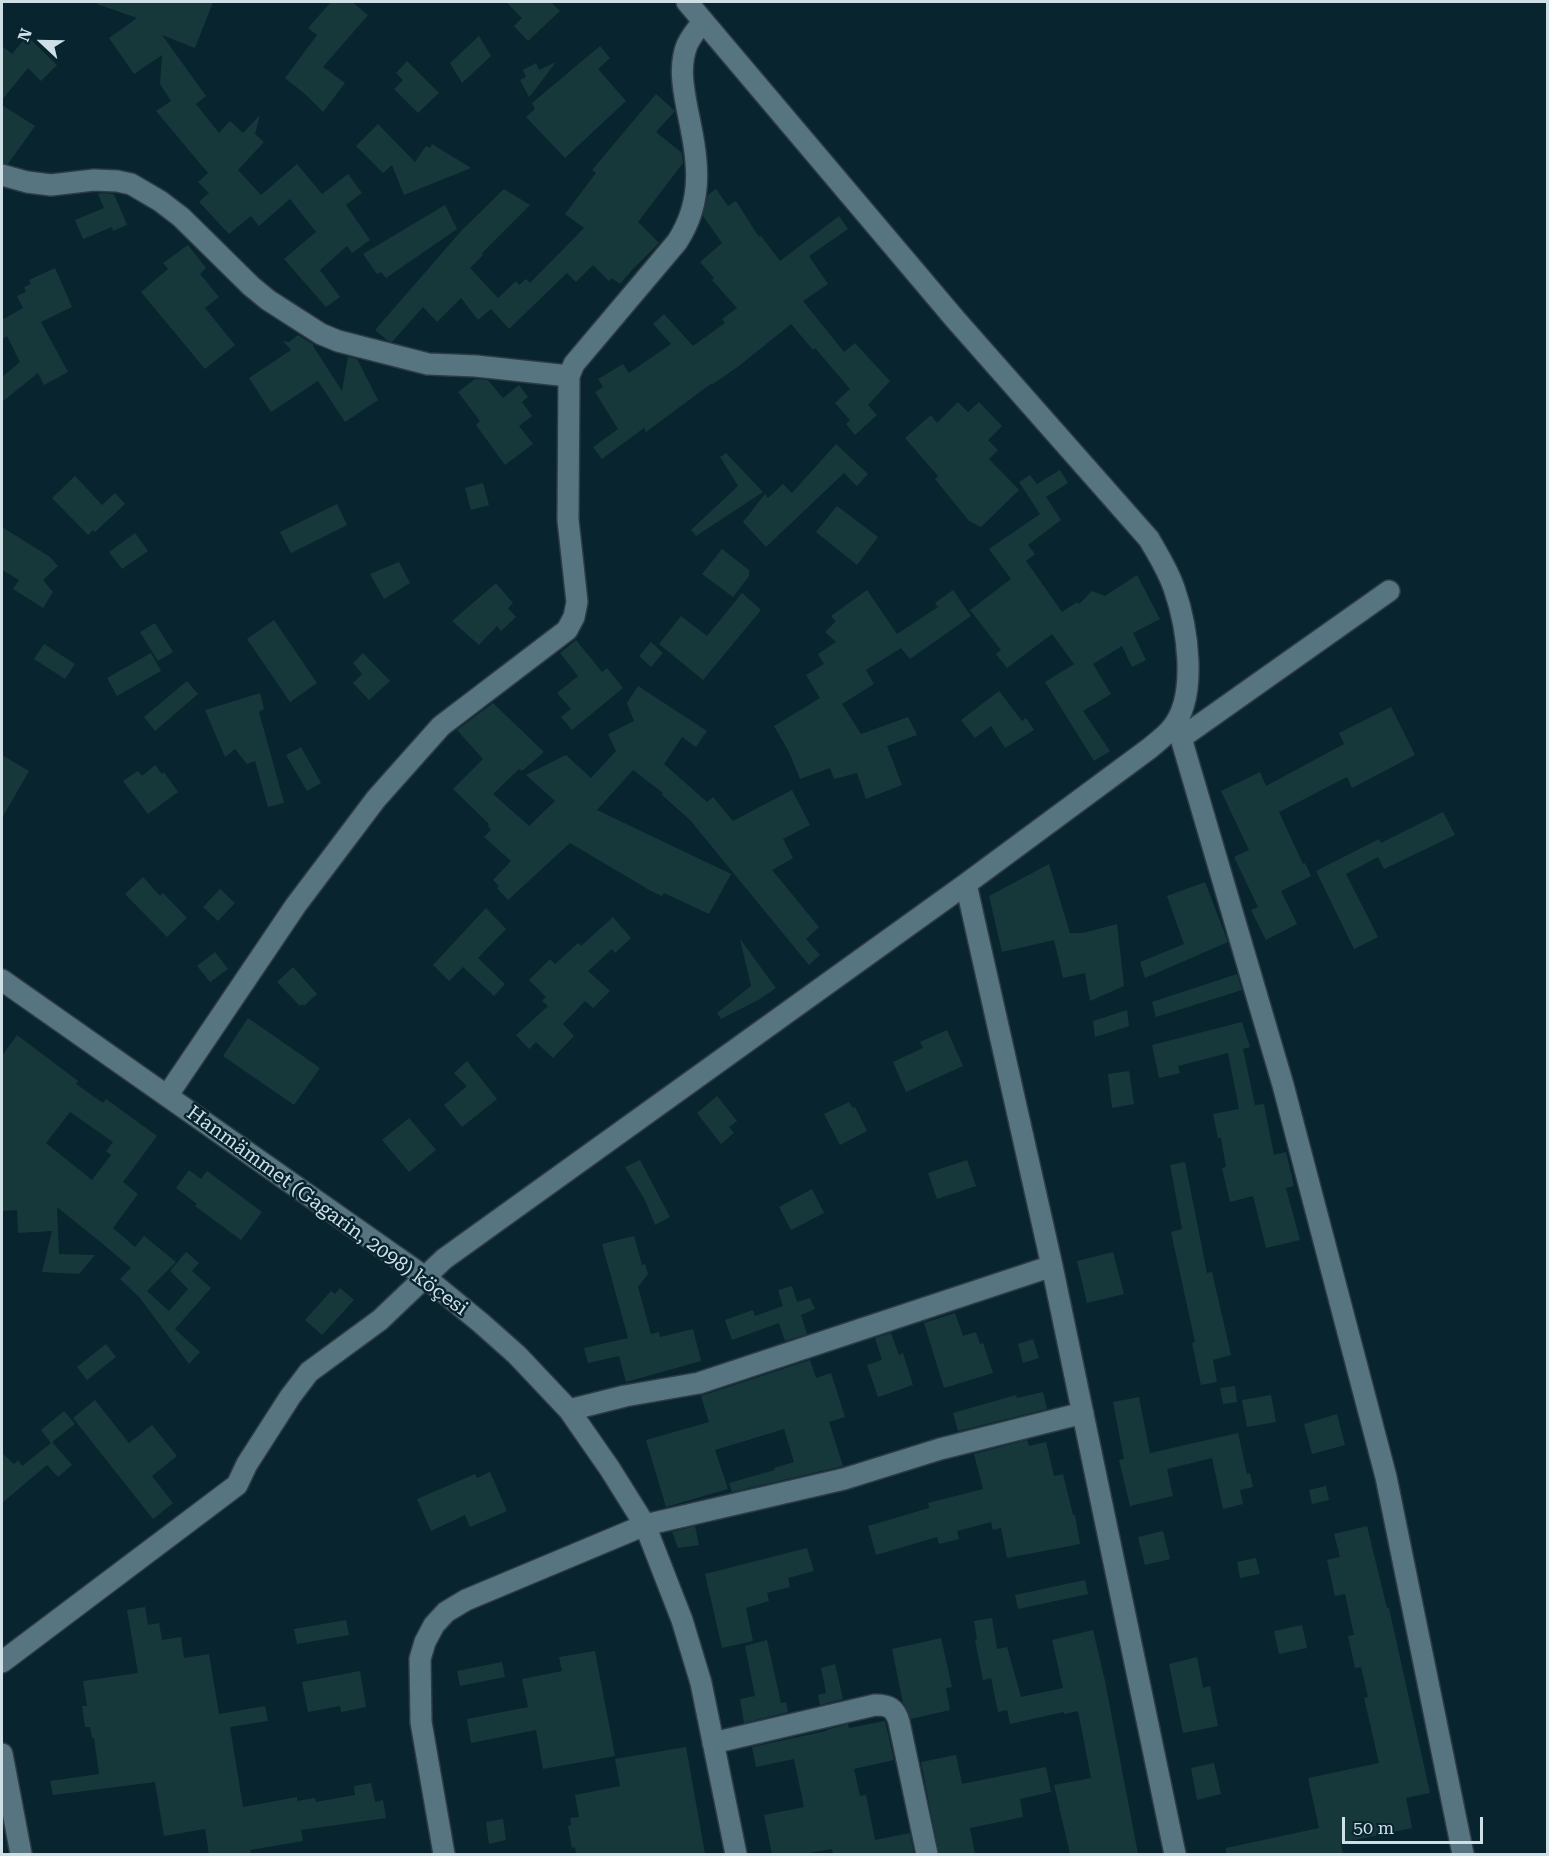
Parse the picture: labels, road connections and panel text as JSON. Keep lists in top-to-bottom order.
{
  "streets": {
    "street": ["Hanmämmet (Gagarin, 2098) köçesi"]
  },
  "scale_bar": "50 m",
  "north": "left"
}
